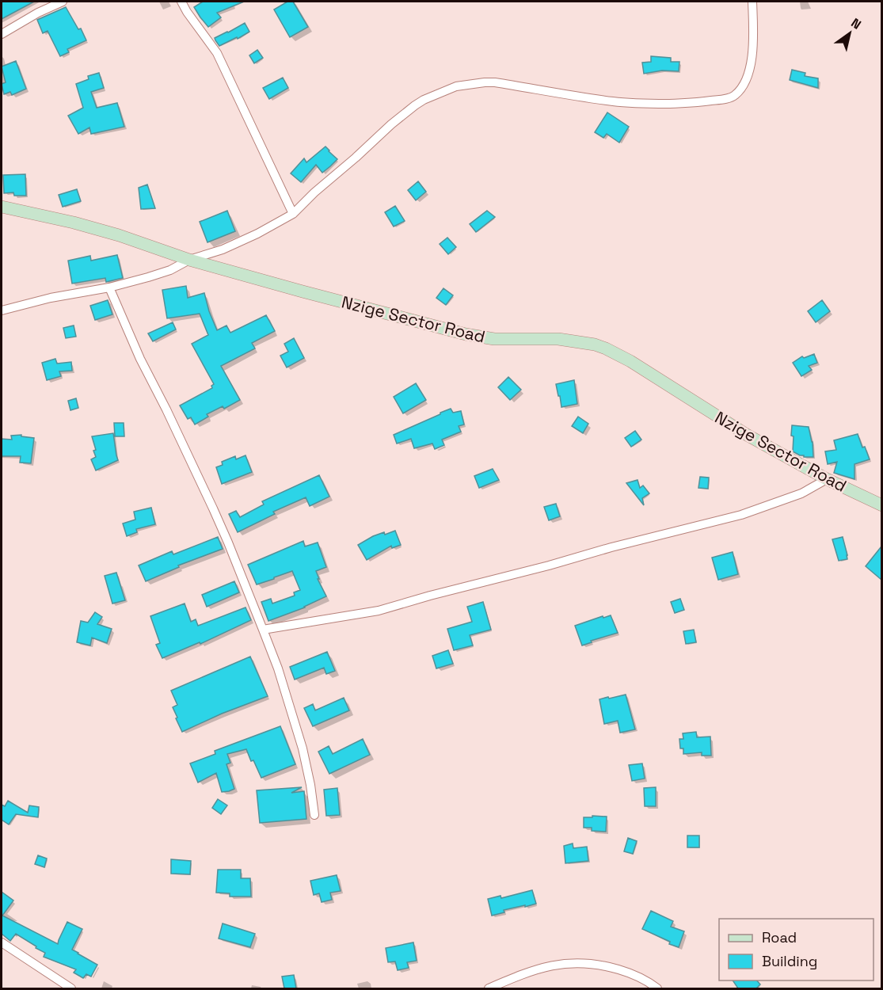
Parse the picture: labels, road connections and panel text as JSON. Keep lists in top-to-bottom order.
{
  "streets": {
    "main road": ["Nzige Sector Road"]
  },
  "legend": ["Road", "Building"],
  "north": "top right"
}
